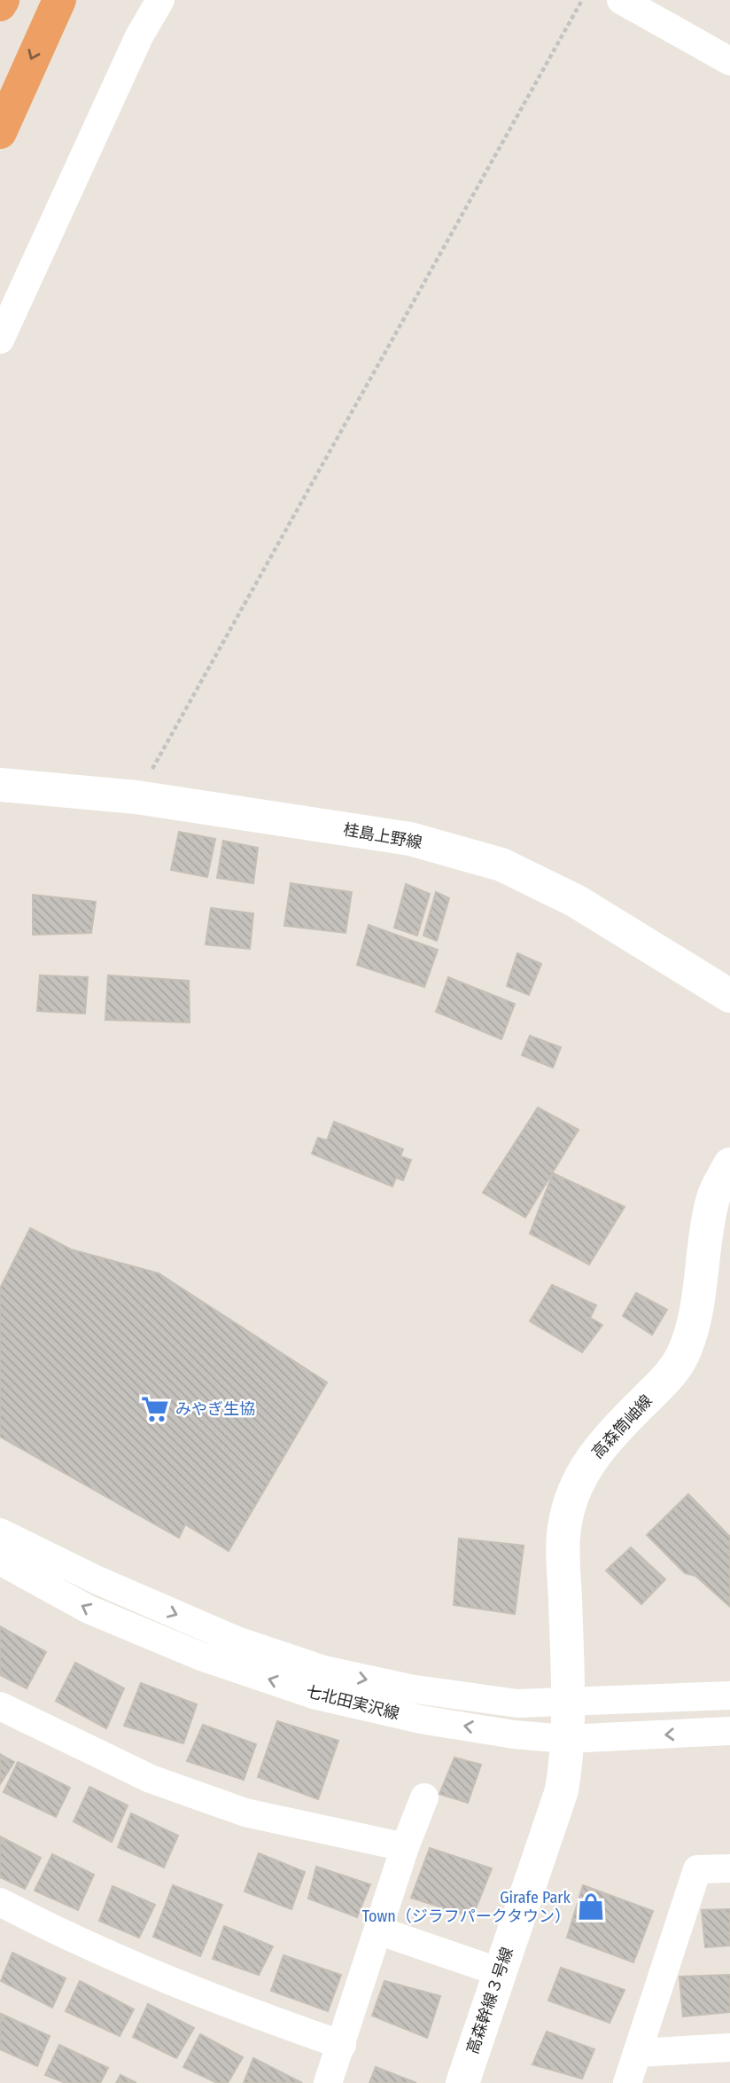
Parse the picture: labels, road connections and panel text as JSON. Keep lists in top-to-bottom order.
{
  "streets": {
    "street": [
      "桂島上野線",
      "高森筒岫線",
      "七北田実沢線",
      "高森幹線３号線"
    ]
  },
  "crossings": [
    ["高森筒岫線", "高森幹線３号線"],
    ["七北田実沢線", "高森幹線３号線"]
  ],
  "places": {
    "supermarket": ["みやぎ生協"],
    "shop": ["Girafe Park Town（ジラフパークタウン）"]
  }
}
